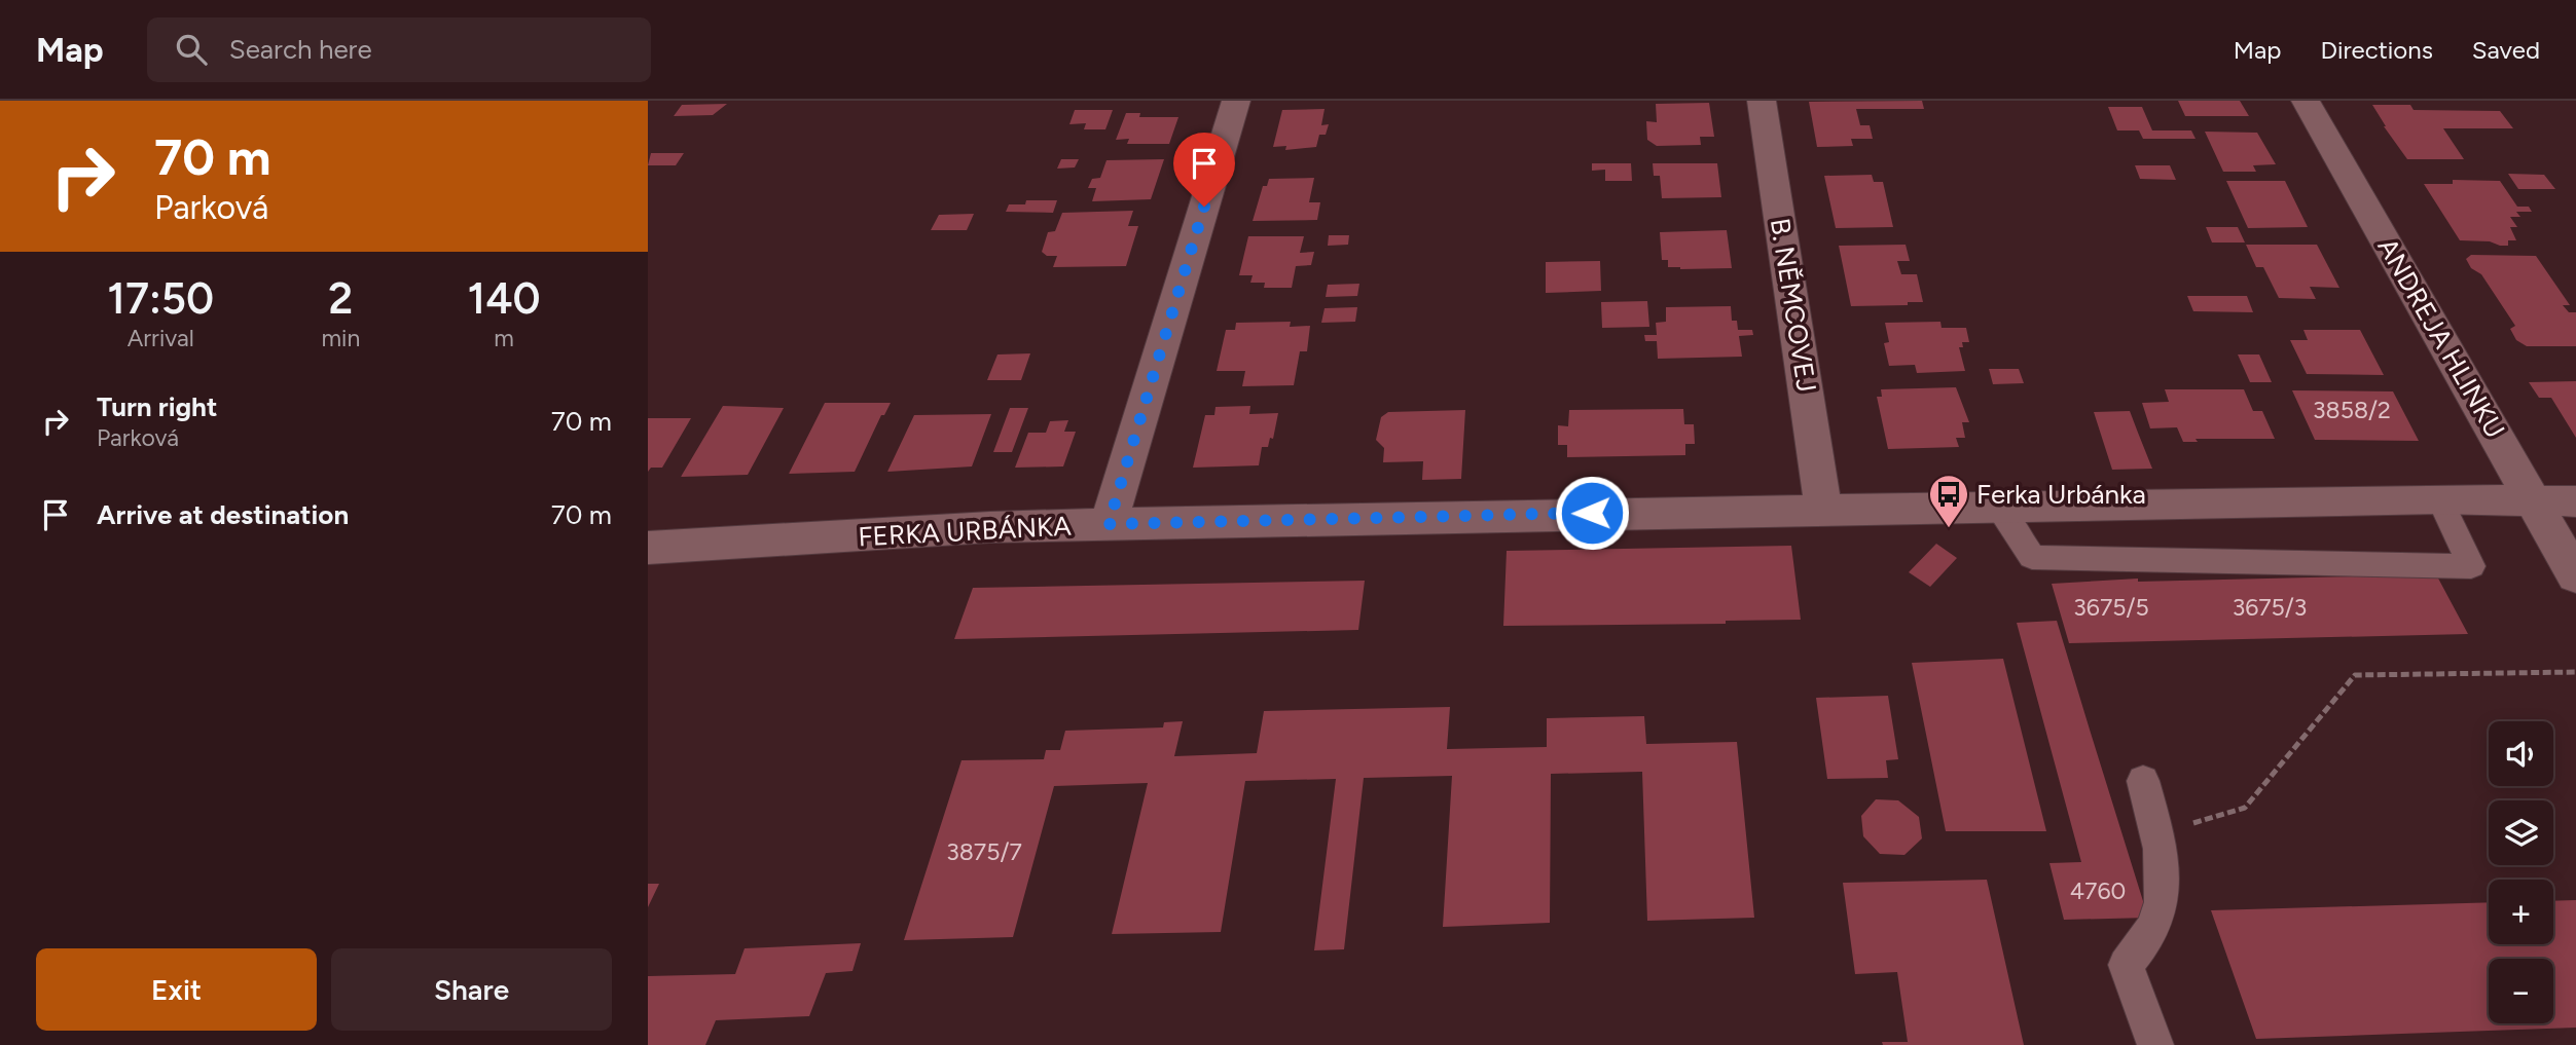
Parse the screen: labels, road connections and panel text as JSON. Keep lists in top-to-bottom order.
{
  "streets": {
    "street": ["B. NĚMCOVEJ", "ANDREJA HLINKU", "FERKA URBÁNKA"]
  },
  "crossings": [
    ["B. NĚMCOVEJ", "FERKA URBÁNKA"],
    ["ANDREJA HLINKU", "FERKA URBÁNKA"]
  ],
  "places": {
    "bus stop": ["Ferka Urbánka"]
  },
  "house_numbers": [
    "3858/2",
    "3675/5",
    "3675/3",
    "3875/7",
    "4760"
  ],
  "page": {
    "header": "Map",
    "search": "Search here",
    "nav": ["Map", "Directions", "Saved"],
    "turn": ["70 m", "Parková"],
    "eta": [
      "17:50",
      "Arrival",
      "2",
      "min",
      "140",
      "m"
    ],
    "list": [
      {
        "name": "Turn right",
        "note": "Parková",
        "value": "70 m"
      },
      {
        "name": "Arrive at destination",
        "value": "70 m"
      }
    ],
    "map_buttons": ["+", "−"],
    "buttons": ["Exit", "Share"]
  }
}
